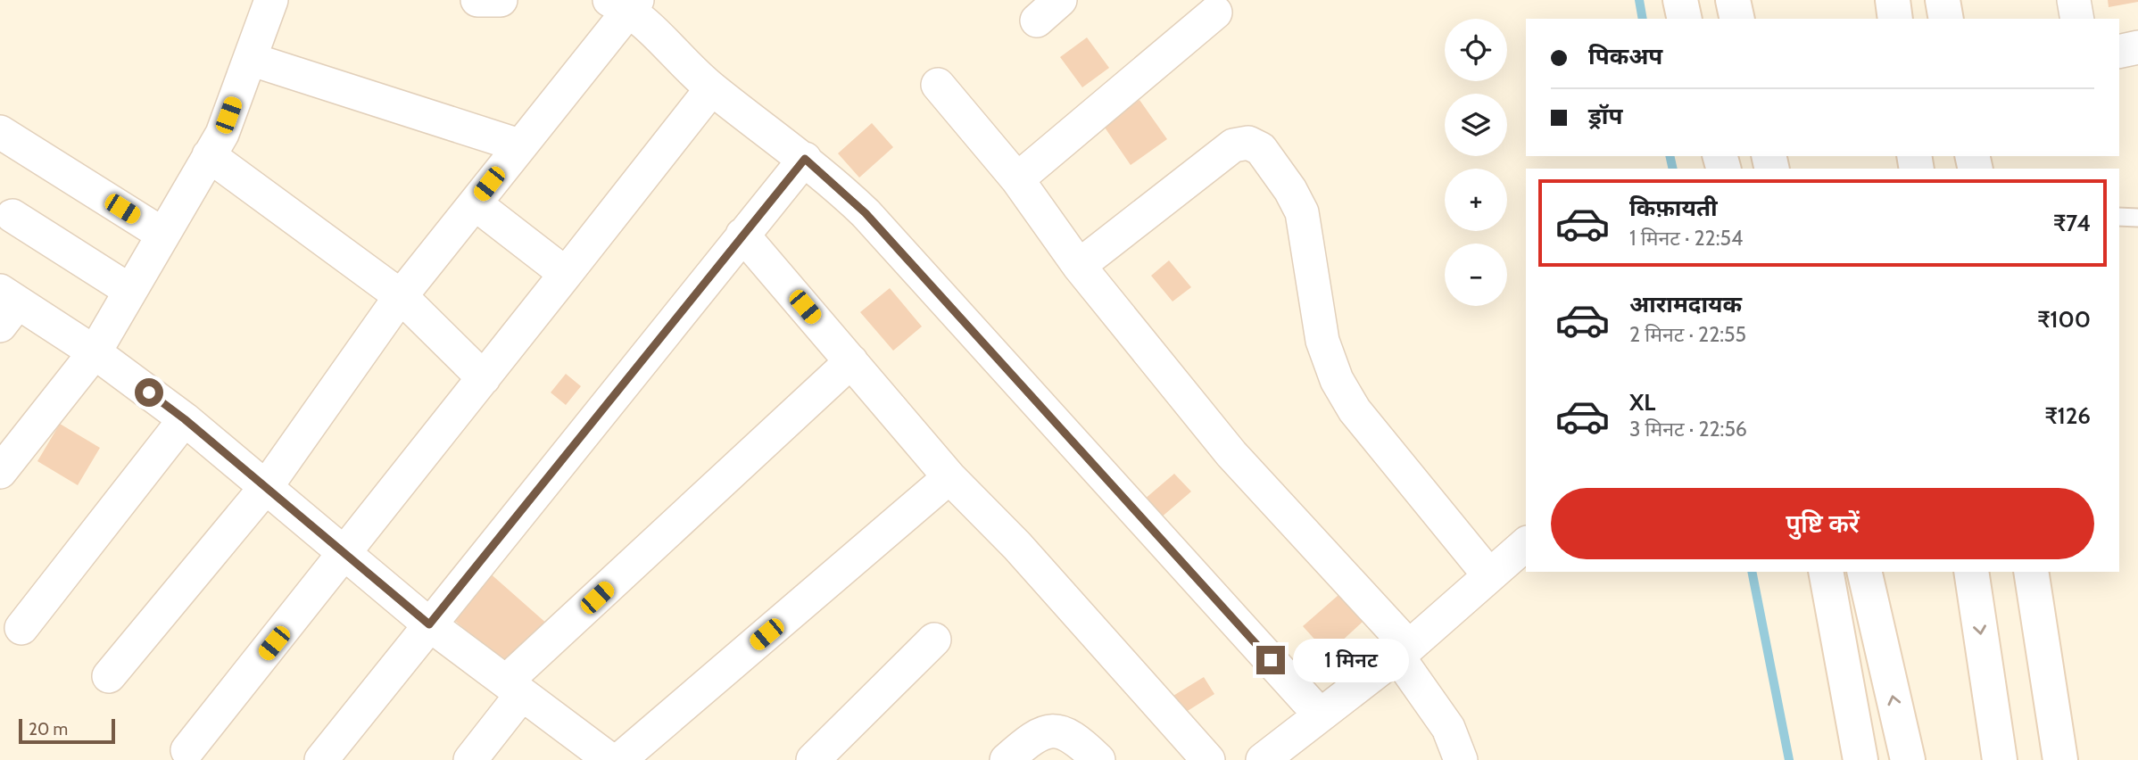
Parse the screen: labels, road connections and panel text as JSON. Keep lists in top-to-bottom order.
{
  "scale_bar": "20 m",
  "page": {
    "map_buttons": ["+", "−"],
    "banner": ["पिकअप", "ड्रॉप"],
    "list": [
      {
        "name": "किफ़ायती",
        "note": "1 मिनट · 22:54",
        "value": "₹74"
      },
      {
        "name": "आरामदायक",
        "note": "2 मिनट · 22:55",
        "value": "₹100"
      },
      {
        "name": "XL",
        "note": "3 मिनट · 22:56",
        "value": "₹126"
      }
    ],
    "buttons": "पुष्टि करें",
    "bubble": "1 मिनट",
    "scale": "20 m"
  }
}
